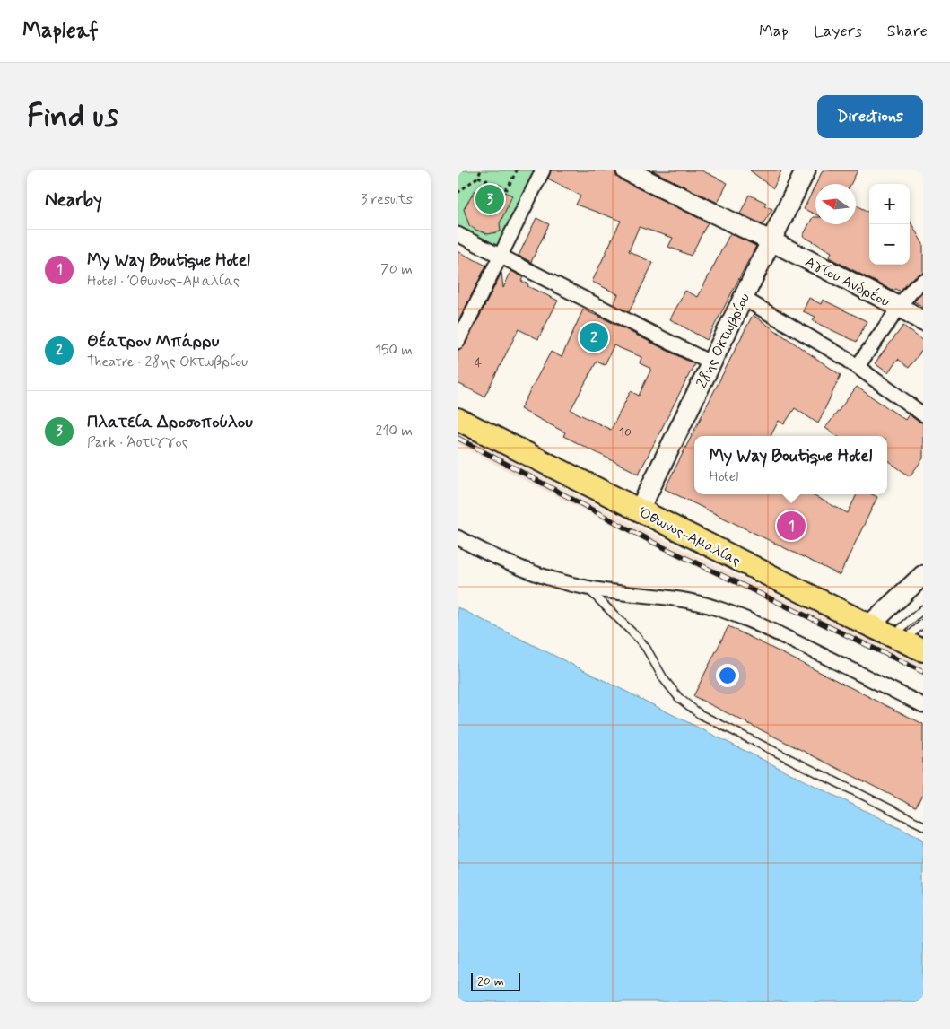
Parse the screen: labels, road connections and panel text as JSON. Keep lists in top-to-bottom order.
{
  "streets": {
    "main road": ["Αγίου Ανδρέου", "28ης Οκτωβρίου", "Όθωνος-Αμαλίας"]
  },
  "crossings": [
    ["Αγίου Ανδρέου", "28ης Οκτωβρίου"],
    ["28ης Οκτωβρίου", "Όθωνος-Αμαλίας"]
  ],
  "house_numbers": ["4", "10"],
  "scale_bar": "20 m",
  "north": "left",
  "page": {
    "header": "Mapleaf",
    "nav": ["Map", "Layers", "Share"],
    "buttons": "Directions",
    "title": "Find us",
    "heading": ["Nearby", "3 results"],
    "pins": ["3", "2", "1"],
    "map_buttons": ["+", "−"],
    "list": [
      {
        "mark": "1",
        "name": "My Way Boutique Hotel",
        "note": "Hotel · Όθωνος-Αμαλίας",
        "value": "70 m"
      },
      {
        "mark": "2",
        "name": "Θέατρον Μπάρρυ",
        "note": "Theatre · 28ης Οκτωβρίου",
        "value": "150 m"
      },
      {
        "mark": "3",
        "name": "Πλατεία Δροσοπούλου",
        "note": "Park · Άστιγγος",
        "value": "210 m"
      }
    ],
    "popup": ["My Way Boutique Hotel", "Hotel"],
    "scale": "20 m"
  }
}
